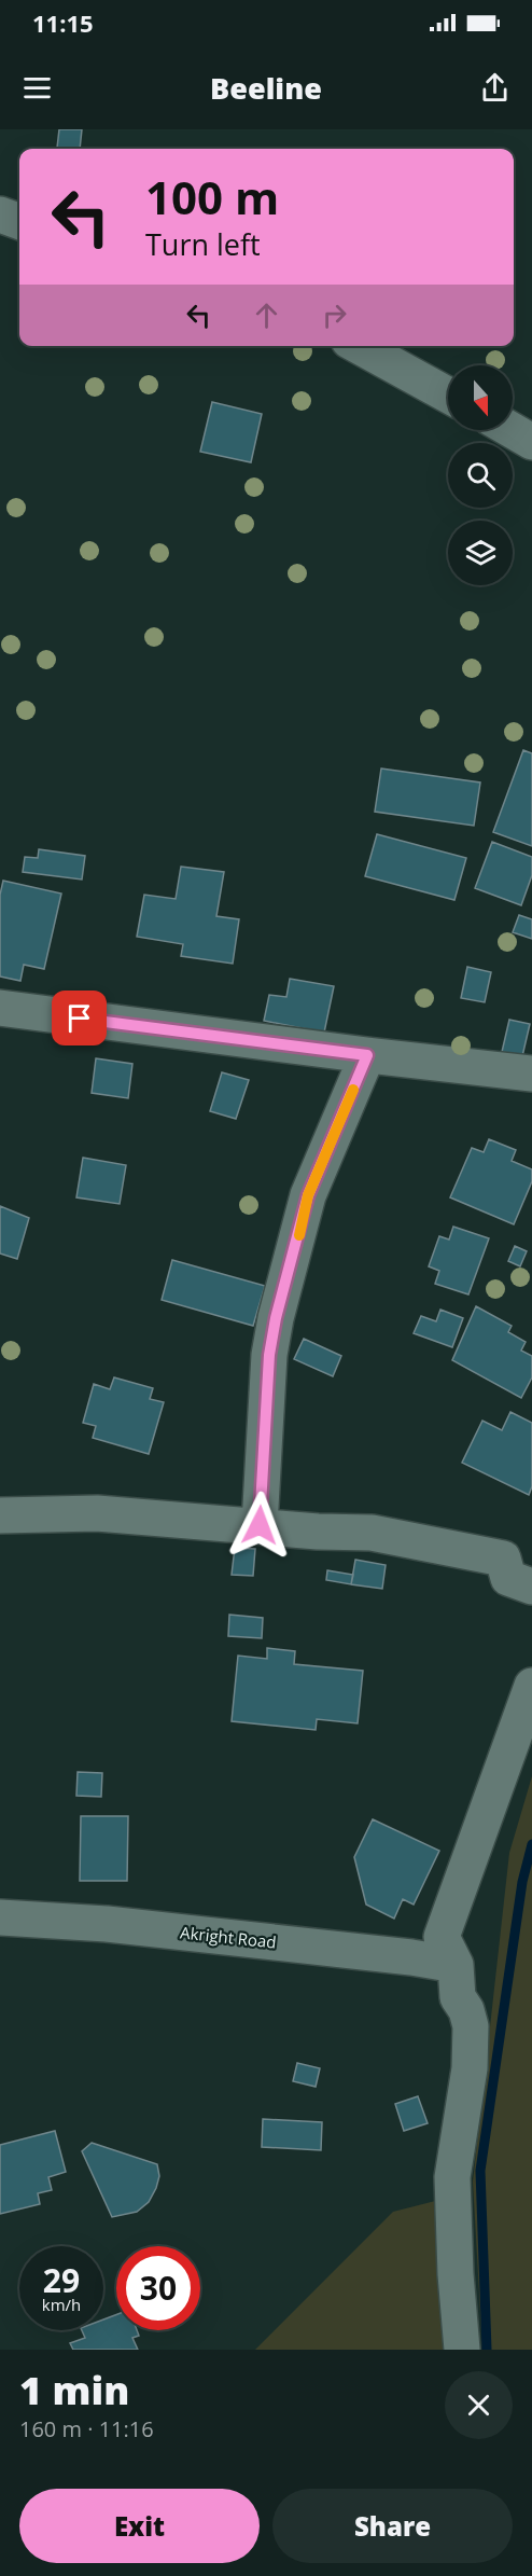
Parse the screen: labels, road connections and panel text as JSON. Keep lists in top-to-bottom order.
{
  "streets": {
    "street": ["Akright Road"]
  },
  "north": "bottom",
  "page": {
    "status": "11:15",
    "header": "Beeline",
    "turn": ["100 m", "Turn left"],
    "speed": "29 km/h",
    "limit": "30",
    "heading": ["1 min", "160 m · 11:16"],
    "buttons": ["Exit", "Share"]
  }
}
